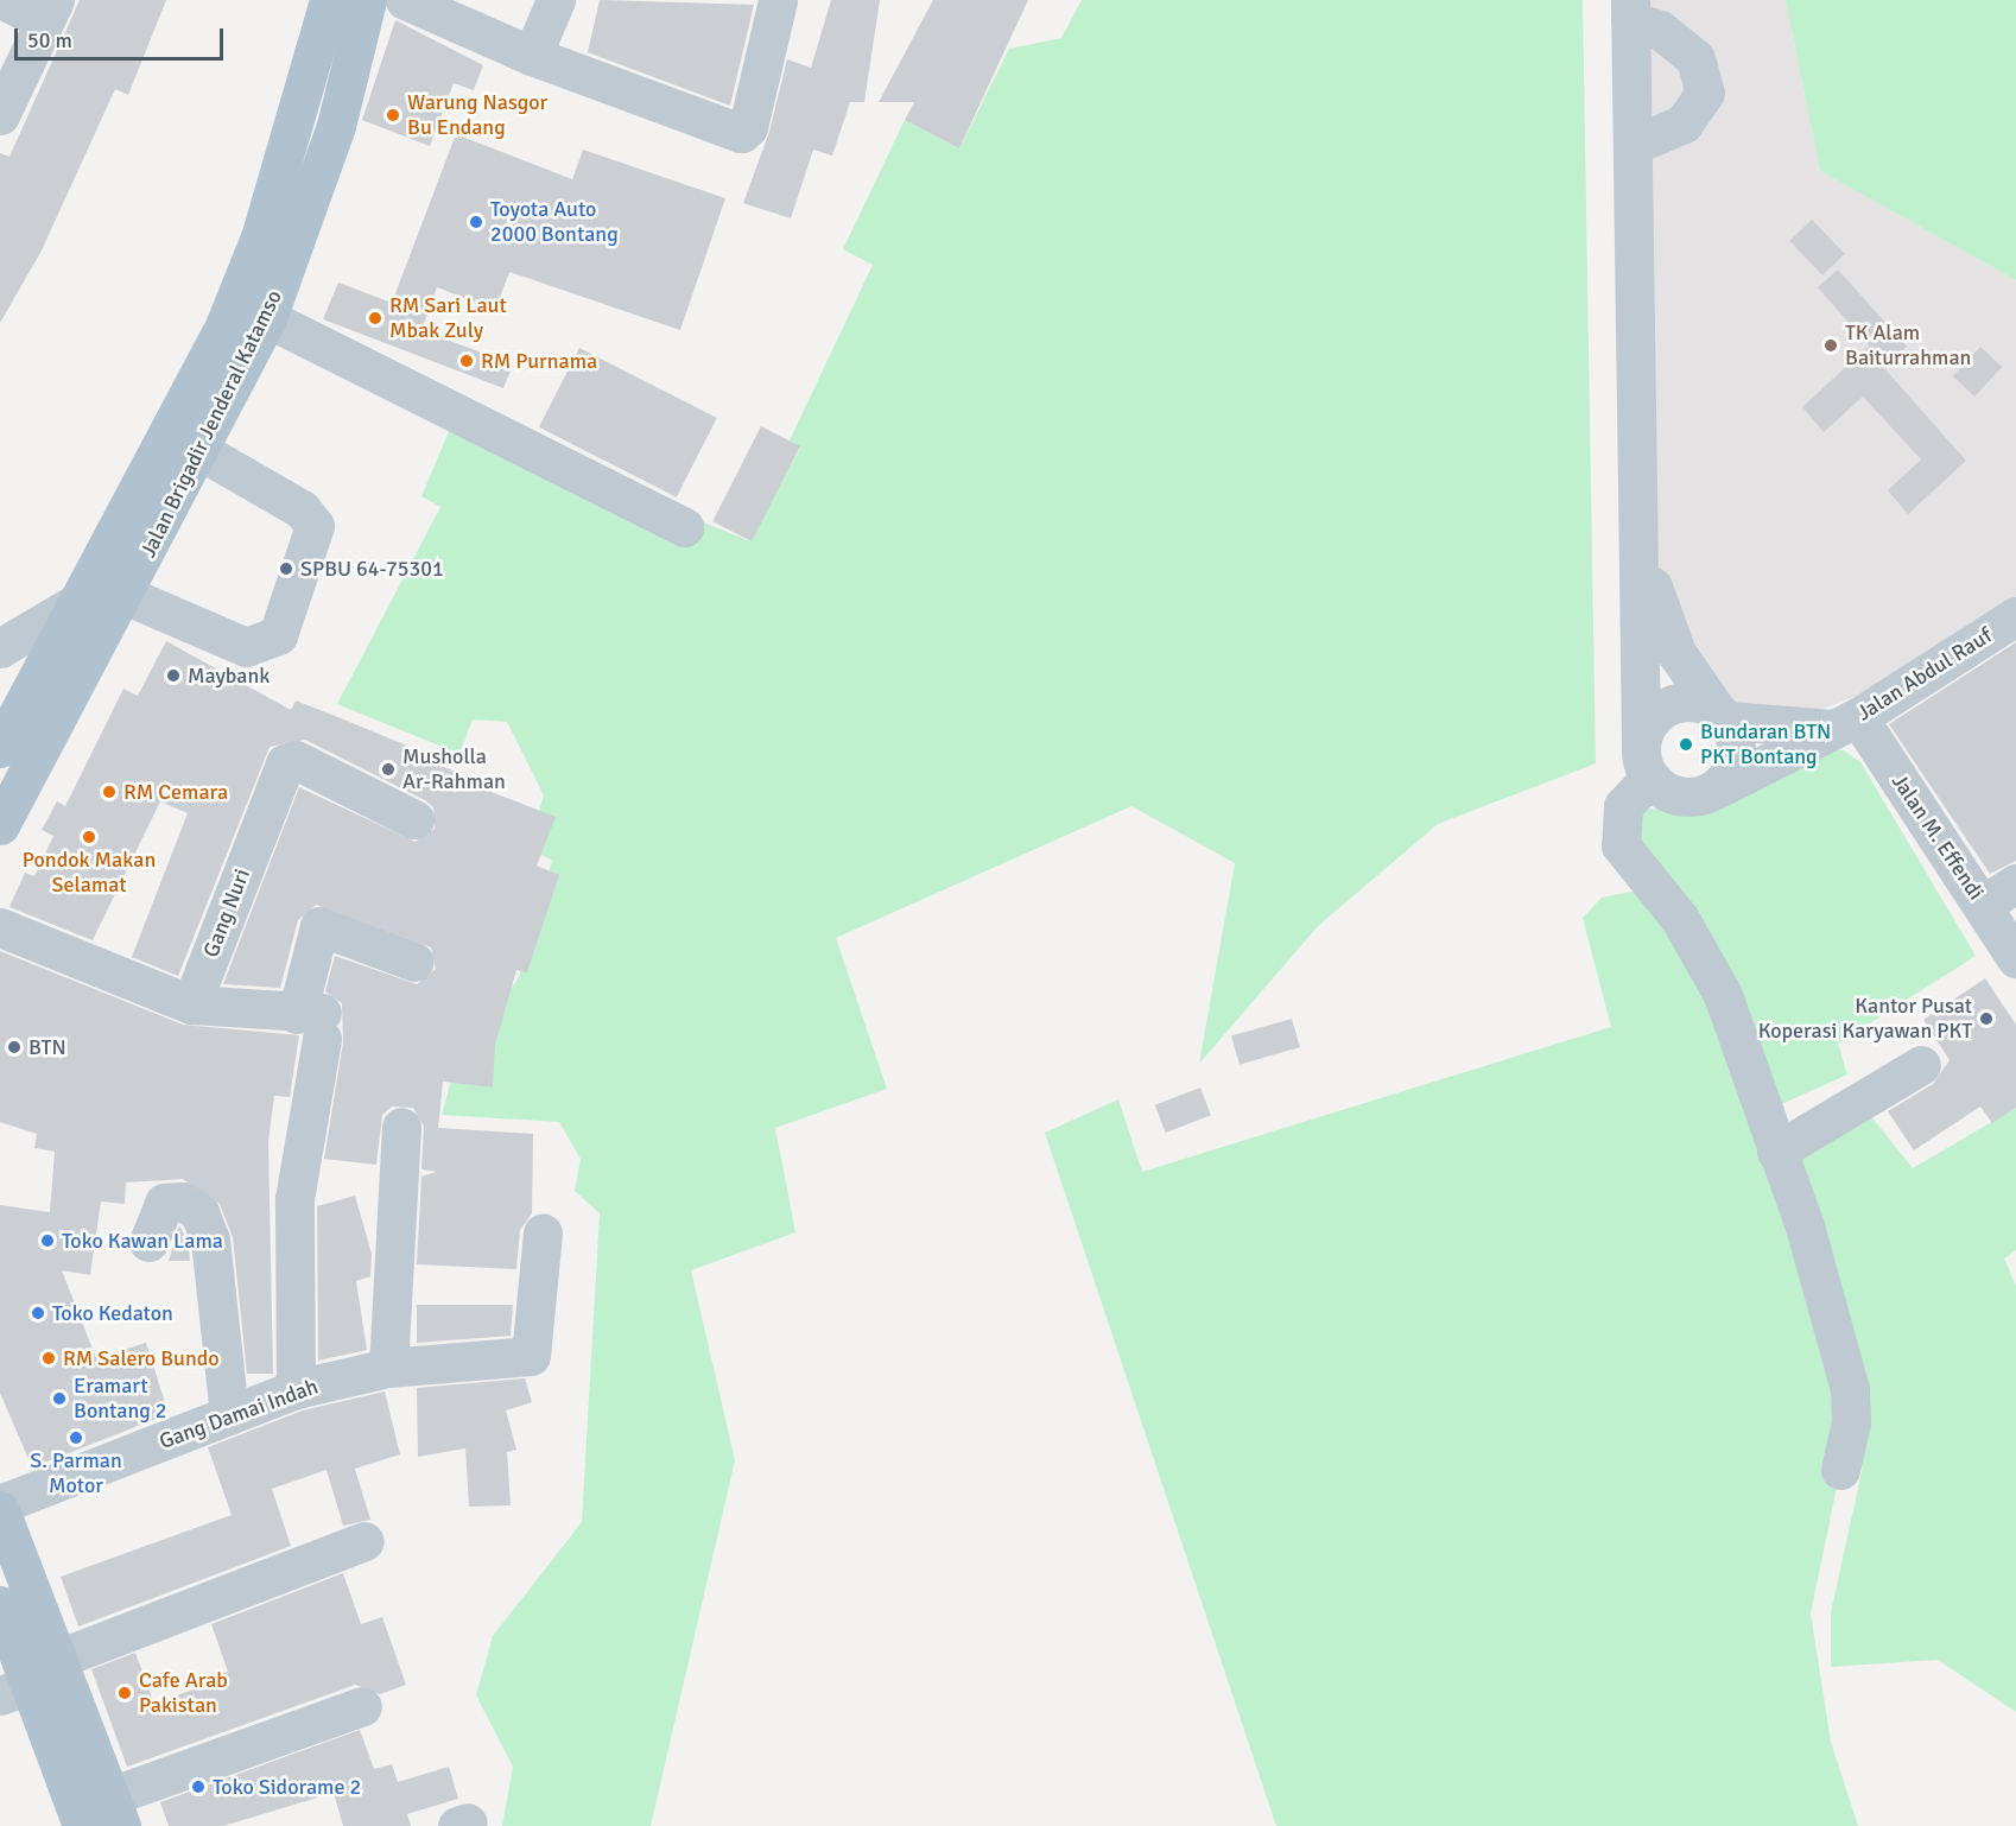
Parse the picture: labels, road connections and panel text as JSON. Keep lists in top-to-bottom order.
{
  "streets": {
    "main road": ["Jalan Brigadir Jenderal Katamso"],
    "street": [
      "Jalan Abdul Rauf",
      "Jalan M. Effendi",
      "Gang Nuri",
      "Gang Damai Indah"
    ]
  },
  "crossings": [
    ["Jalan Abdul Rauf", "Jalan M. Effendi"]
  ],
  "places": [
    "Warung Nasgor Bu Endang",
    "Toyota Auto 2000 Bontang",
    "RM Sari Laut Mbak Zuly",
    "TK Alam Baiturrahman",
    "RM Purnama",
    "SPBU 64-75301",
    "Maybank",
    "Bundaran BTN PKT Bontang",
    "Musholla Ar-Rahman",
    "RM Cemara",
    "Pondok Makan Selamat",
    "Kantor Pusat Koperasi Karyawan PKT",
    "BTN",
    "Toko Kawan Lama",
    "Toko Kedaton",
    "RM Salero Bundo",
    "Eramart Bontang 2",
    "S. Parman Motor",
    "Cafe Arab Pakistan",
    "Toko Sidorame 2"
  ],
  "scale_bar": "50 m"
}
